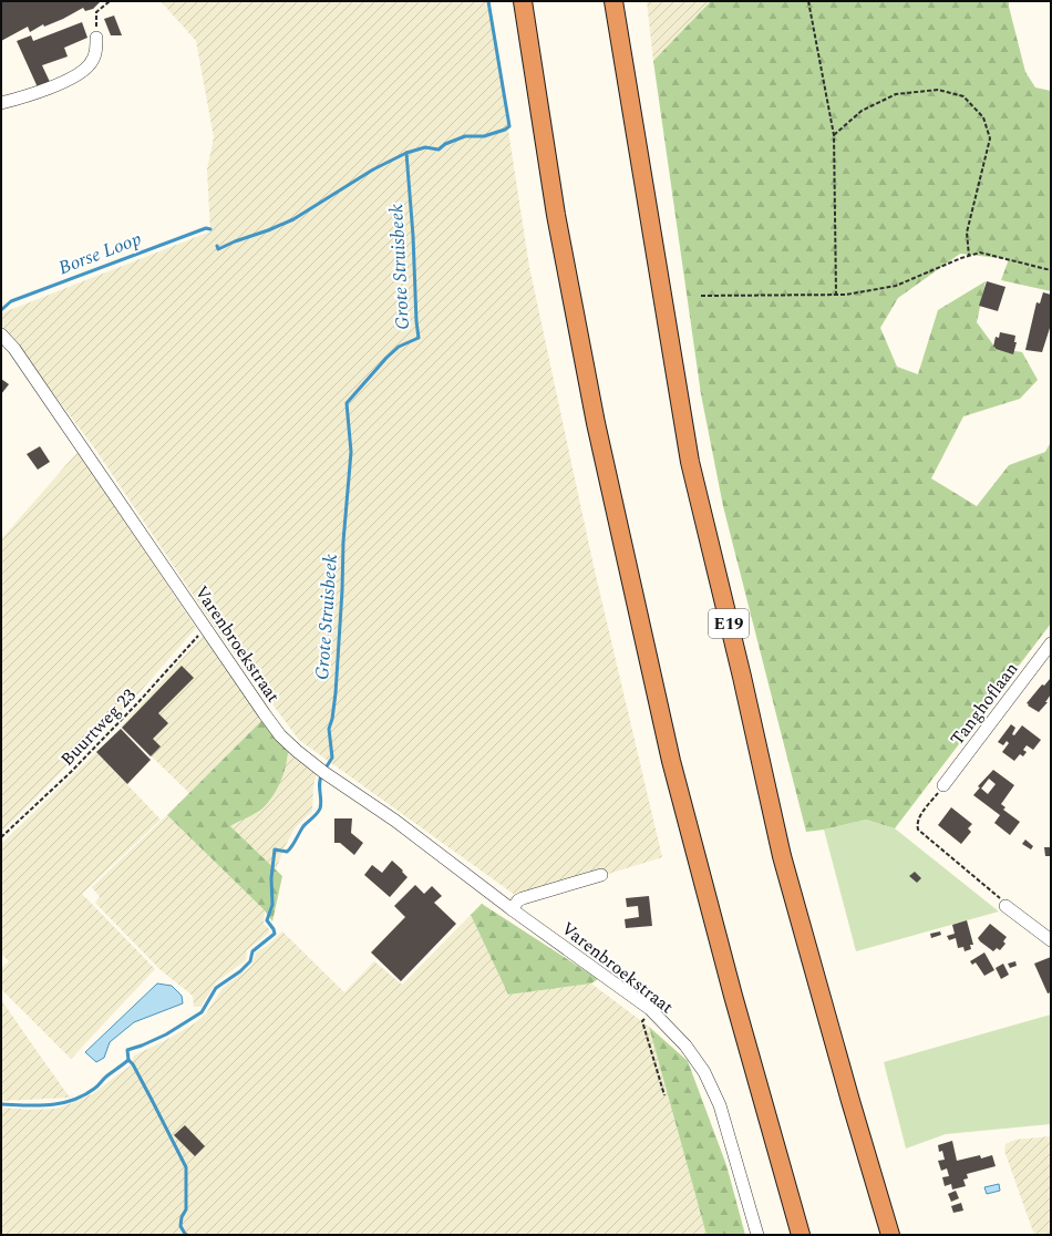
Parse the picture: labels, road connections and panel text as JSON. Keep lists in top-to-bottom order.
{
  "streets": {
    "highway": ["E19"],
    "street": ["Varenbroekstraat", "Tanghoflaan"],
    "path": ["Buurtweg 23"]
  },
  "crossings": [
    ["Varenbroekstraat", "Buurtweg 23"]
  ],
  "water": ["Borse Loop", "Grote Struisbeek"]
}
